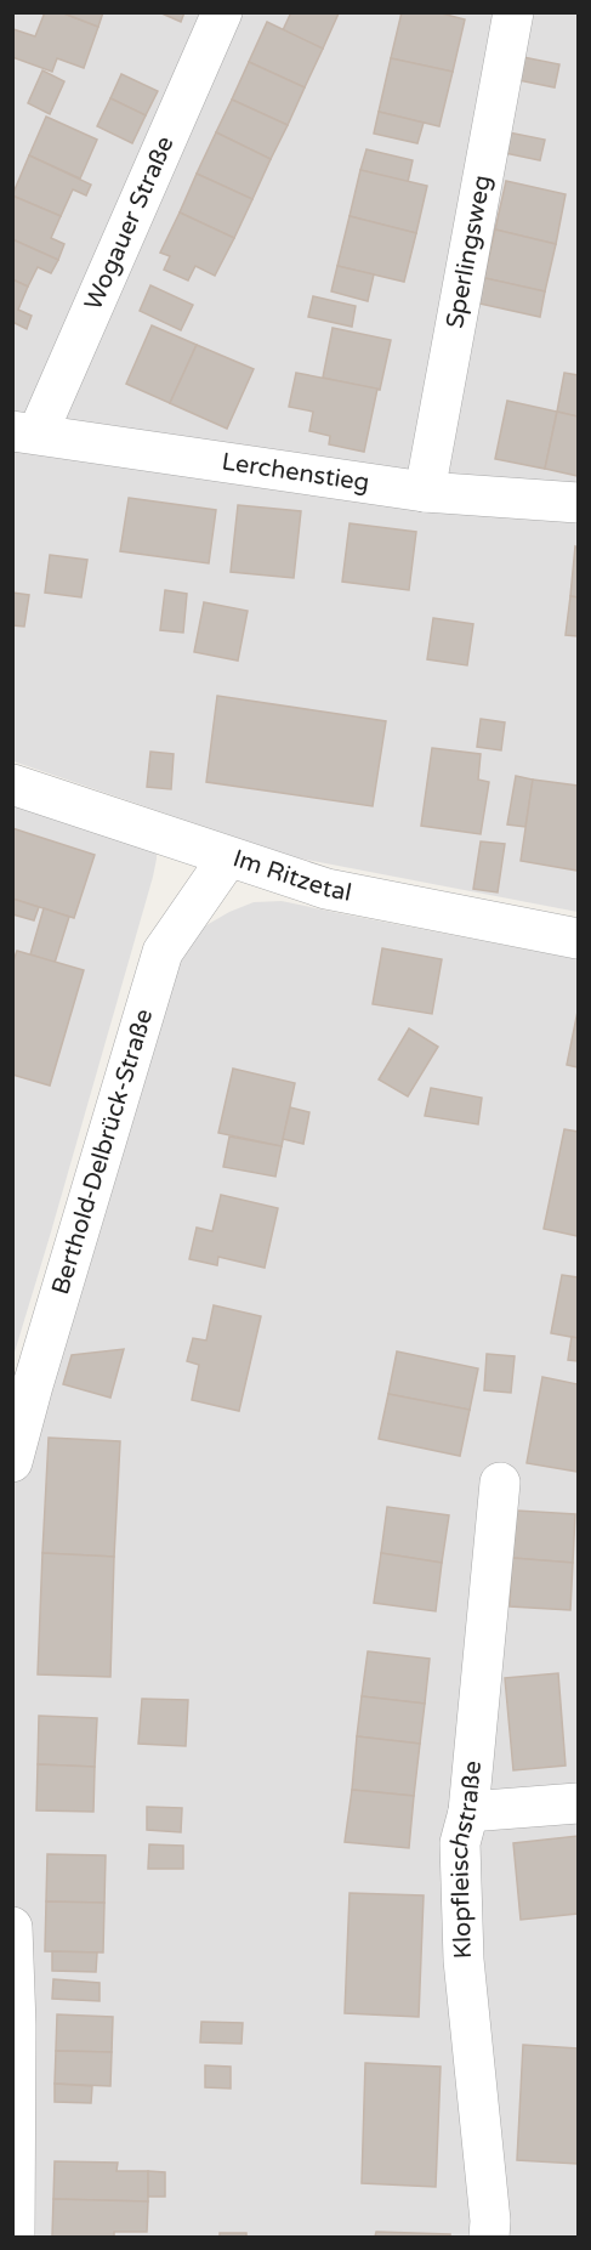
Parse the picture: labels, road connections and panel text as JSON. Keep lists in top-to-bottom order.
{
  "streets": {
    "street": [
      "Wogauer Straße",
      "Sperlingsweg",
      "Lerchenstieg",
      "Im Ritzetal",
      "Berthold-Delbrück-Straße",
      "Klopfleischstraße"
    ]
  },
  "crossings": [
    ["Wogauer Straße", "Lerchenstieg"],
    ["Sperlingsweg", "Lerchenstieg"],
    ["Im Ritzetal", "Berthold-Delbrück-Straße"]
  ]
}
